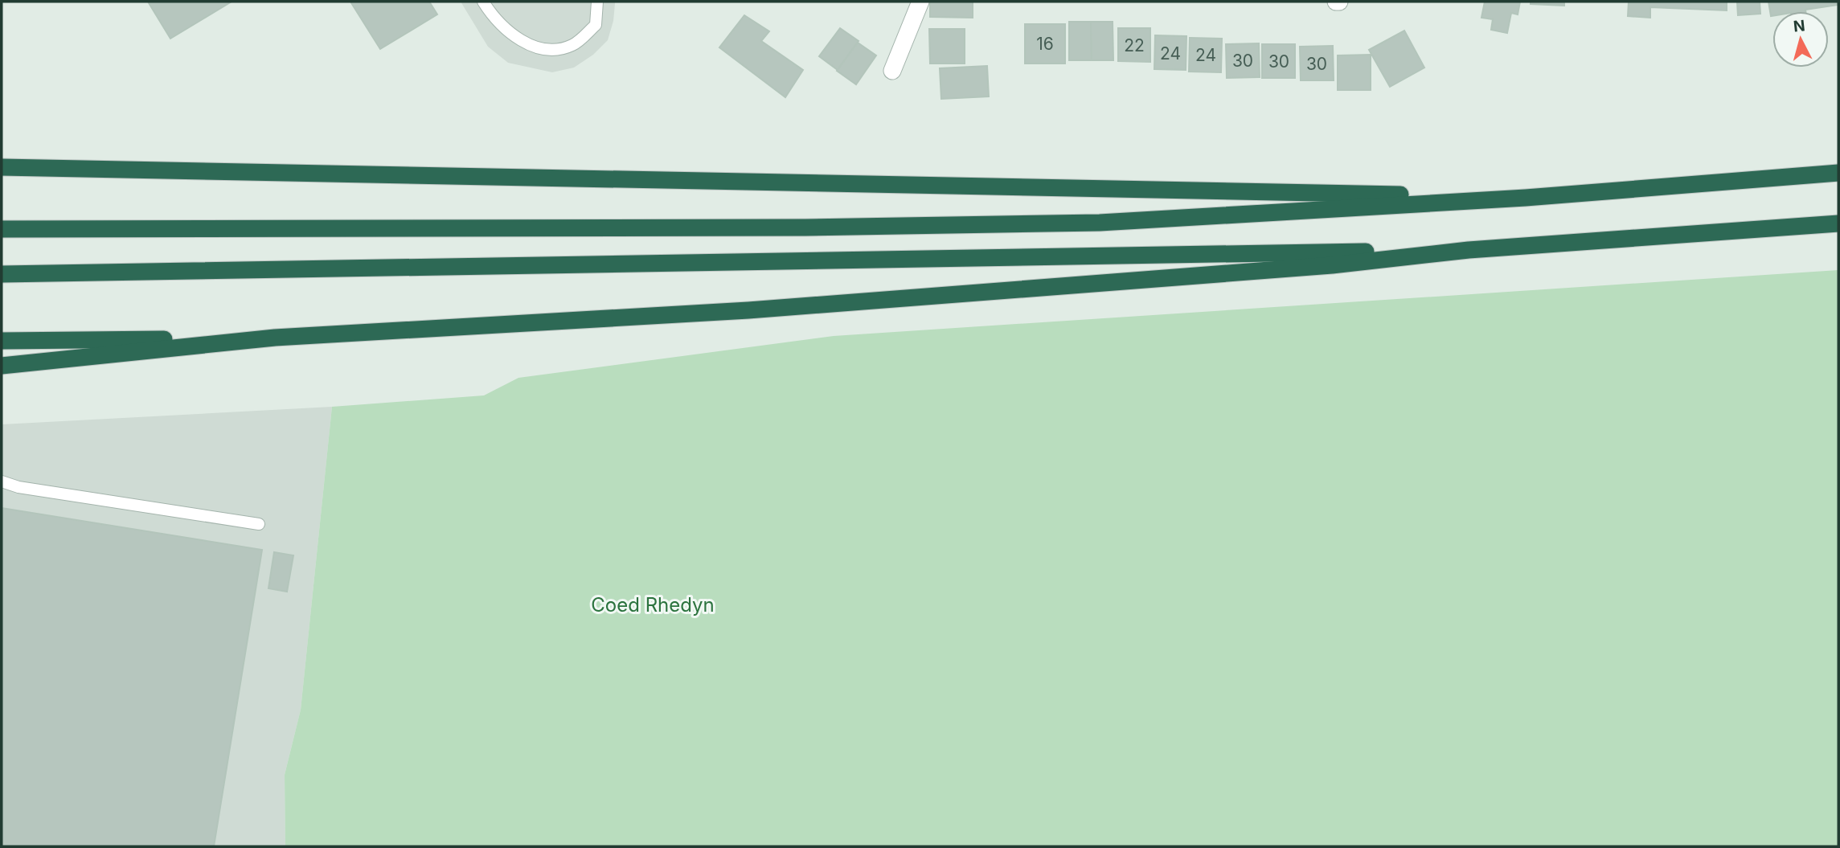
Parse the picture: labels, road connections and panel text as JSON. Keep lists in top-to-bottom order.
{
  "parks": ["Coed Rhedyn"],
  "house_numbers": [
    "16",
    "22",
    "24",
    "24",
    "30",
    "30",
    "30"
  ],
  "north": "top"
}
